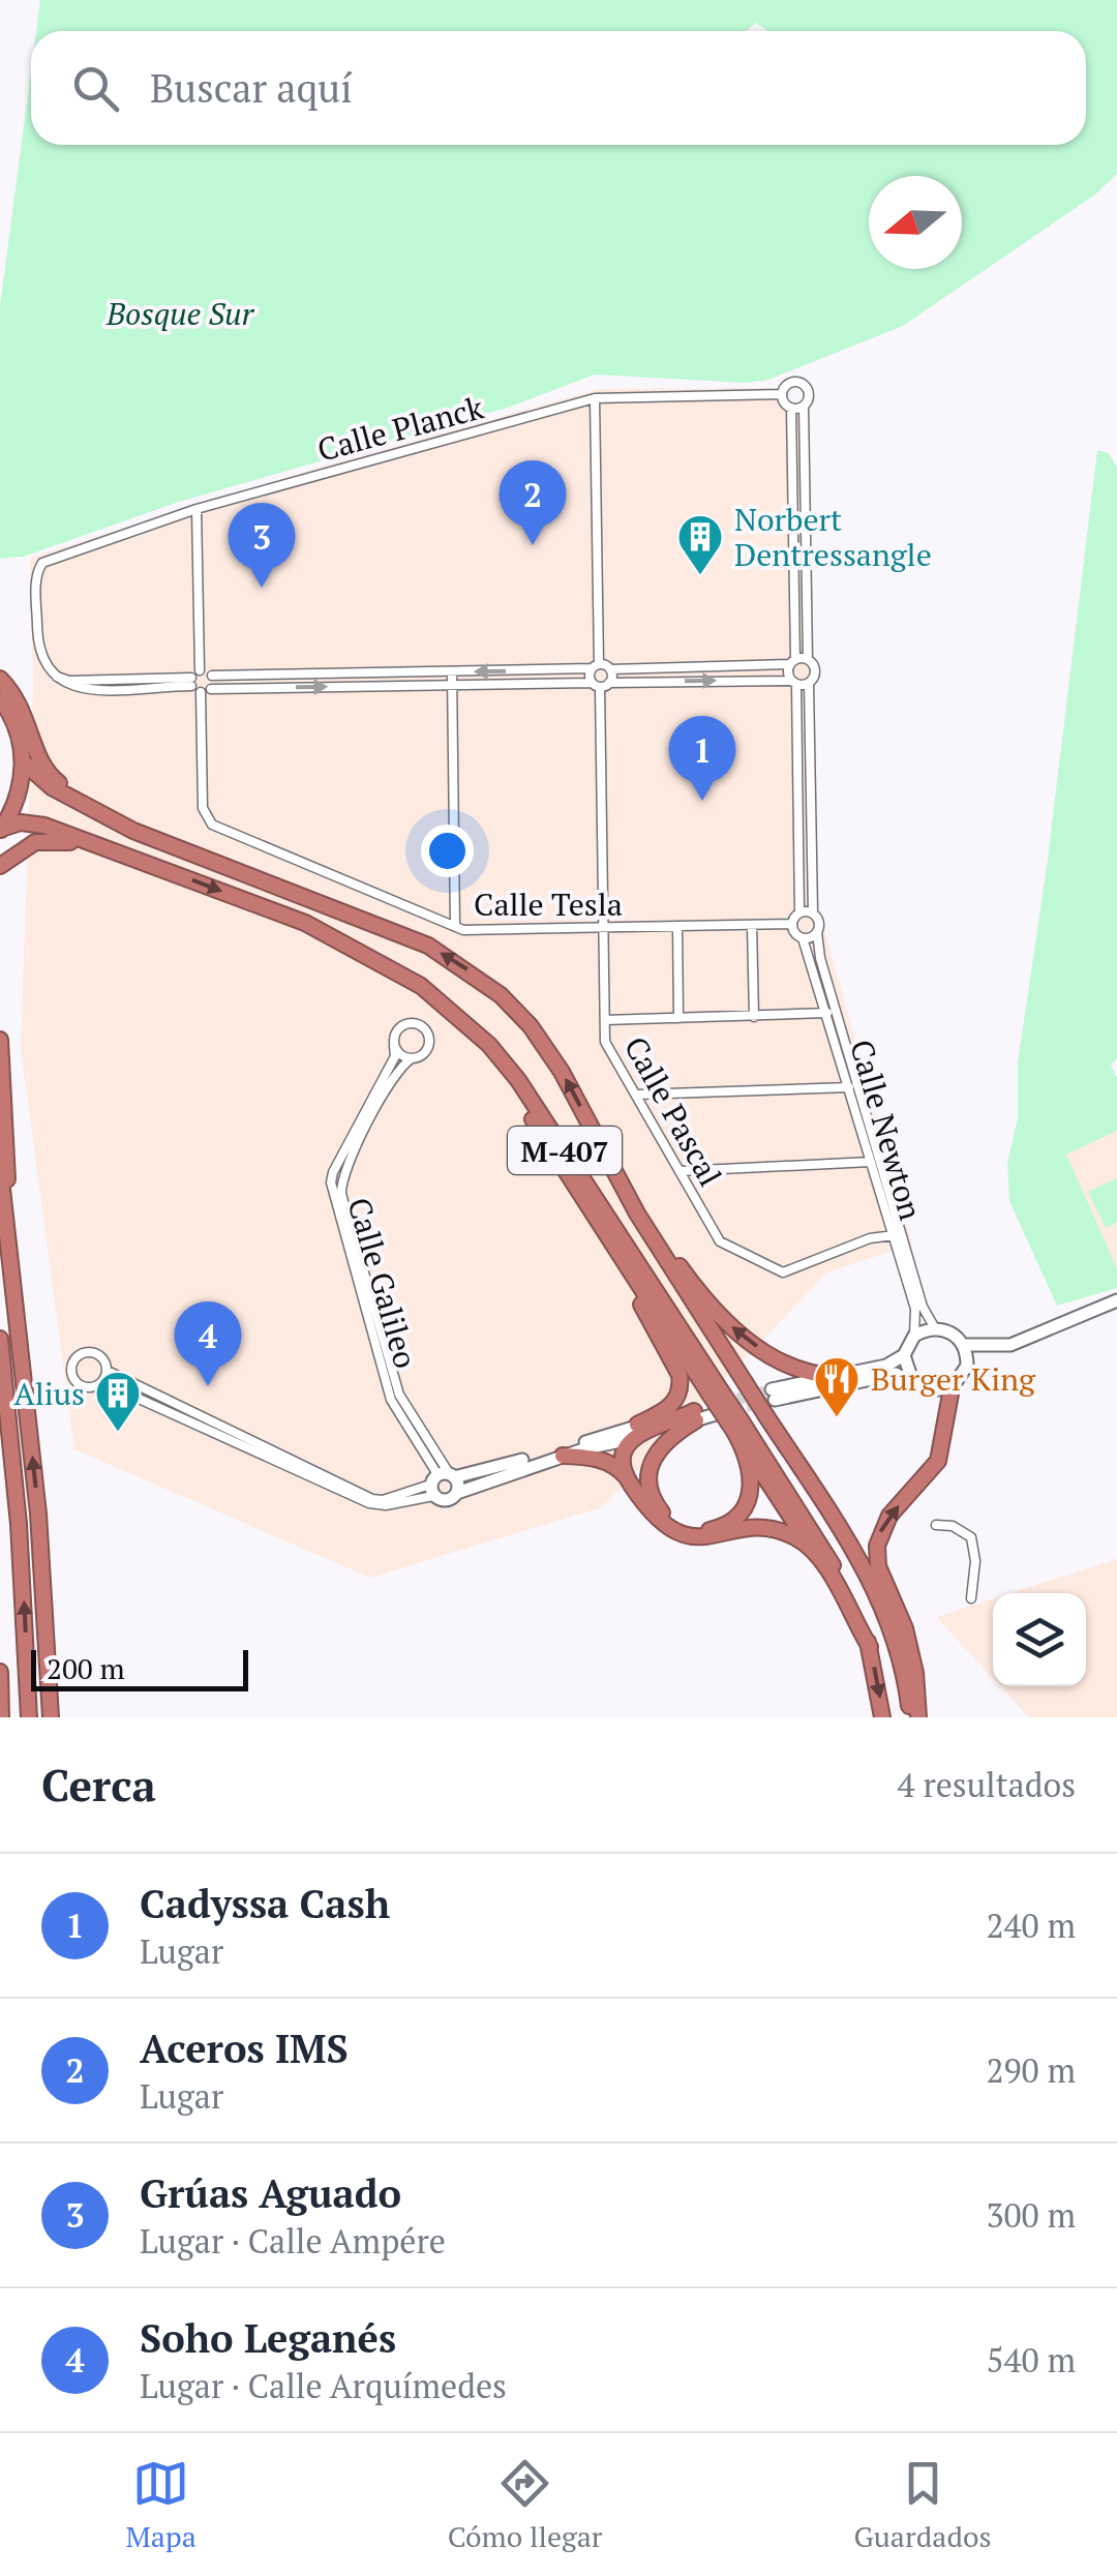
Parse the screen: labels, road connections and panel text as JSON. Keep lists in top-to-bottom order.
{
  "streets": {
    "highway": ["M-407"],
    "street": [
      "Calle Planck",
      "Calle Tesla",
      "Calle Pascal",
      "Calle Newton",
      "Calle Galileo"
    ]
  },
  "crossings": [
    ["Calle Tesla", "Calle Pascal"],
    ["Calle Tesla", "Calle Newton"],
    ["Calle Pascal", "Calle Newton"]
  ],
  "parks": ["Bosque Sur"],
  "places": {
    "building": ["Norbert Dentressangle", "Alius"],
    "restaurant": ["Burger King"]
  },
  "scale_bar": "200 m",
  "north": "left",
  "page": {
    "search": "Buscar aquí",
    "pins": [
      "2",
      "3",
      "1",
      "4"
    ],
    "scale": "200 m",
    "heading": ["Cerca", "4 resultados"],
    "list": [
      {
        "mark": "1",
        "name": "Cadyssa Cash",
        "note": "Lugar",
        "value": "240 m"
      },
      {
        "mark": "2",
        "name": "Aceros IMS",
        "note": "Lugar",
        "value": "290 m"
      },
      {
        "mark": "3",
        "name": "Grúas Aguado",
        "note": "Lugar · Calle Ampére",
        "value": "300 m"
      },
      {
        "mark": "4",
        "name": "Soho Leganés",
        "note": "Lugar · Calle Arquímedes",
        "value": "540 m"
      }
    ],
    "nav": ["Mapa", "Cómo llegar", "Guardados"]
  }
}
